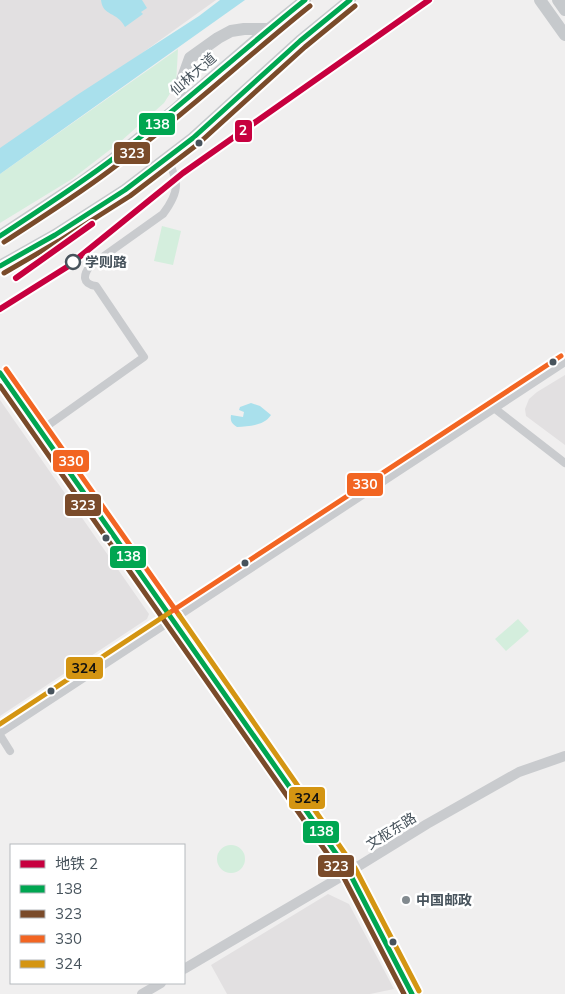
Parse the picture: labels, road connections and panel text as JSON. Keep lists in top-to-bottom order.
{
  "streets": {
    "main road": ["仙林大道"],
    "street": ["文枢东路"]
  },
  "places": ["学则路", "中国邮政"],
  "lines": [
    "metro line 2",
    "transit line 138",
    "transit line 323",
    "transit line 330",
    "transit line 324"
  ],
  "legend": [
    "地铁 2",
    "138",
    "323",
    "330",
    "324"
  ]
}
